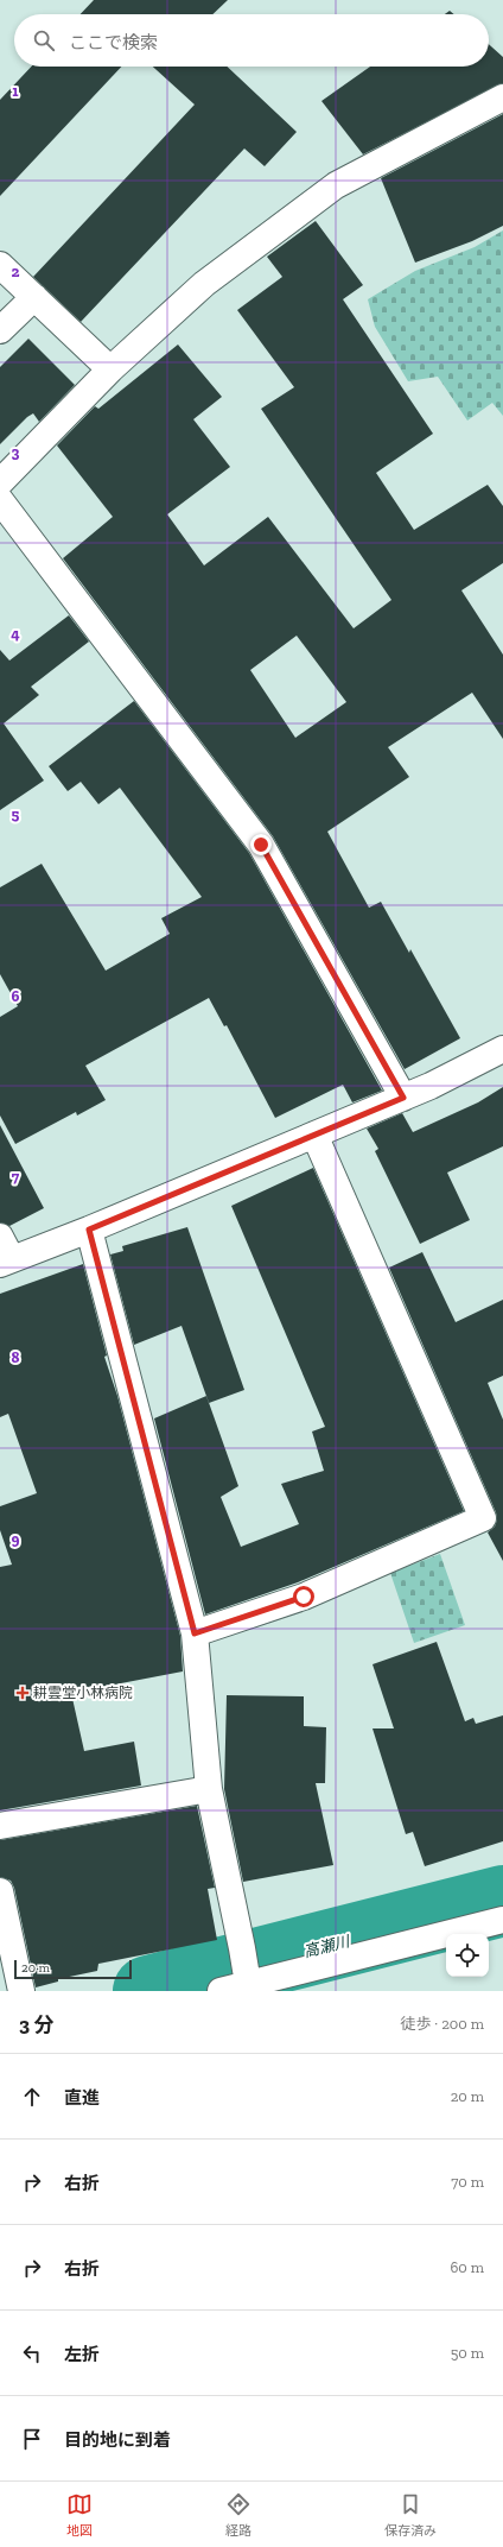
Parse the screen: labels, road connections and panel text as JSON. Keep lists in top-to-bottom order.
{
  "water": ["高瀬川"],
  "places": {
    "health": ["耕雲堂小林病院"]
  },
  "scale_bar": "20 m",
  "page": {
    "search": "ここで検索",
    "scale": "20 m",
    "heading": ["3 分", "徒歩 · 200 m"],
    "list": [
      ["直進", "20 m"],
      ["右折", "70 m"],
      ["右折", "60 m"],
      ["左折", "50 m"],
      "目的地に到着"
    ],
    "nav": ["地図", "経路", "保存済み"]
  },
  "grid": {
    "rows": [
      "1",
      "2",
      "3",
      "4",
      "5",
      "6",
      "7",
      "8",
      "9"
    ]
  }
}
